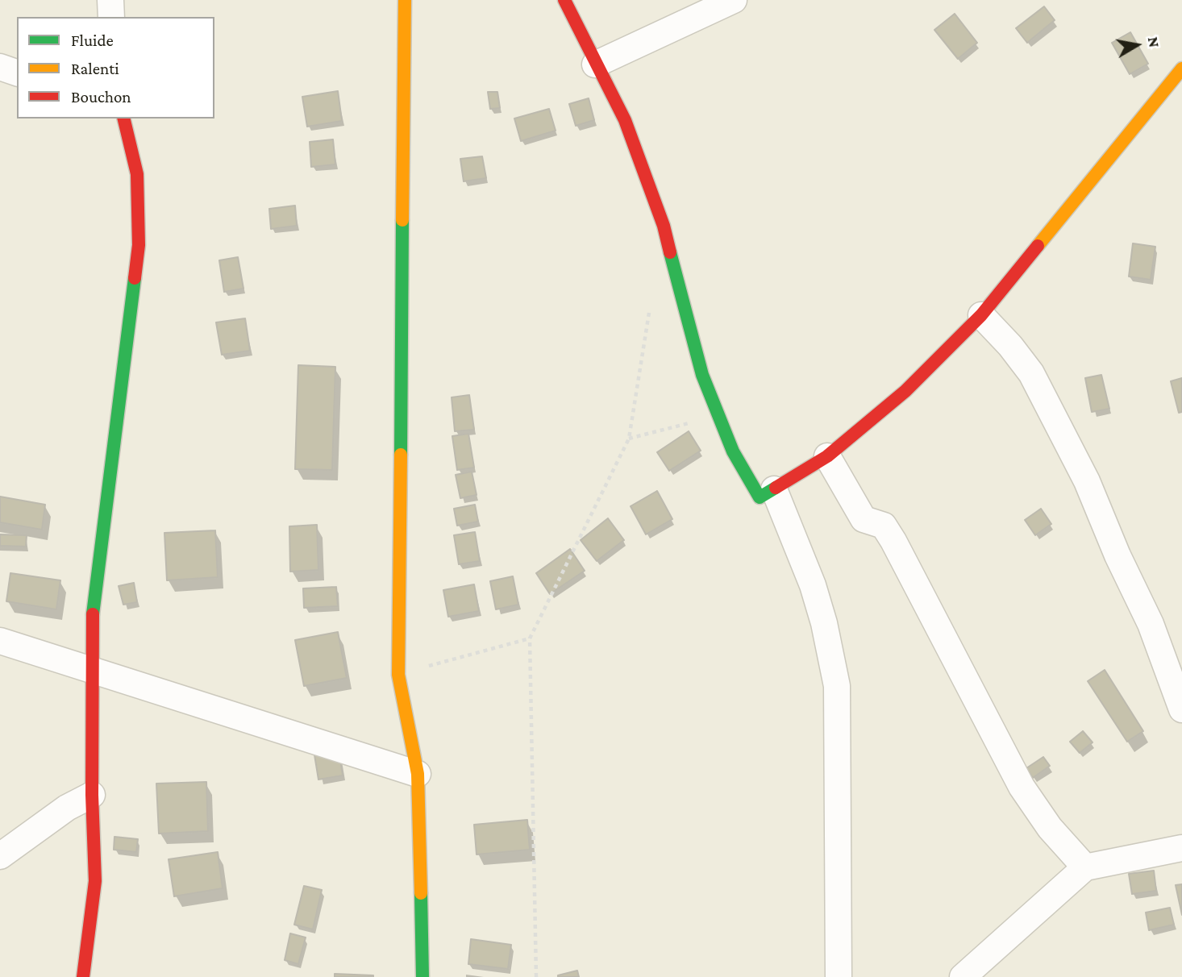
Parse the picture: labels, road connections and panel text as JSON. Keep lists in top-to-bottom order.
{
  "legend": ["Fluide", "Ralenti", "Bouchon"],
  "north": "right"
}
